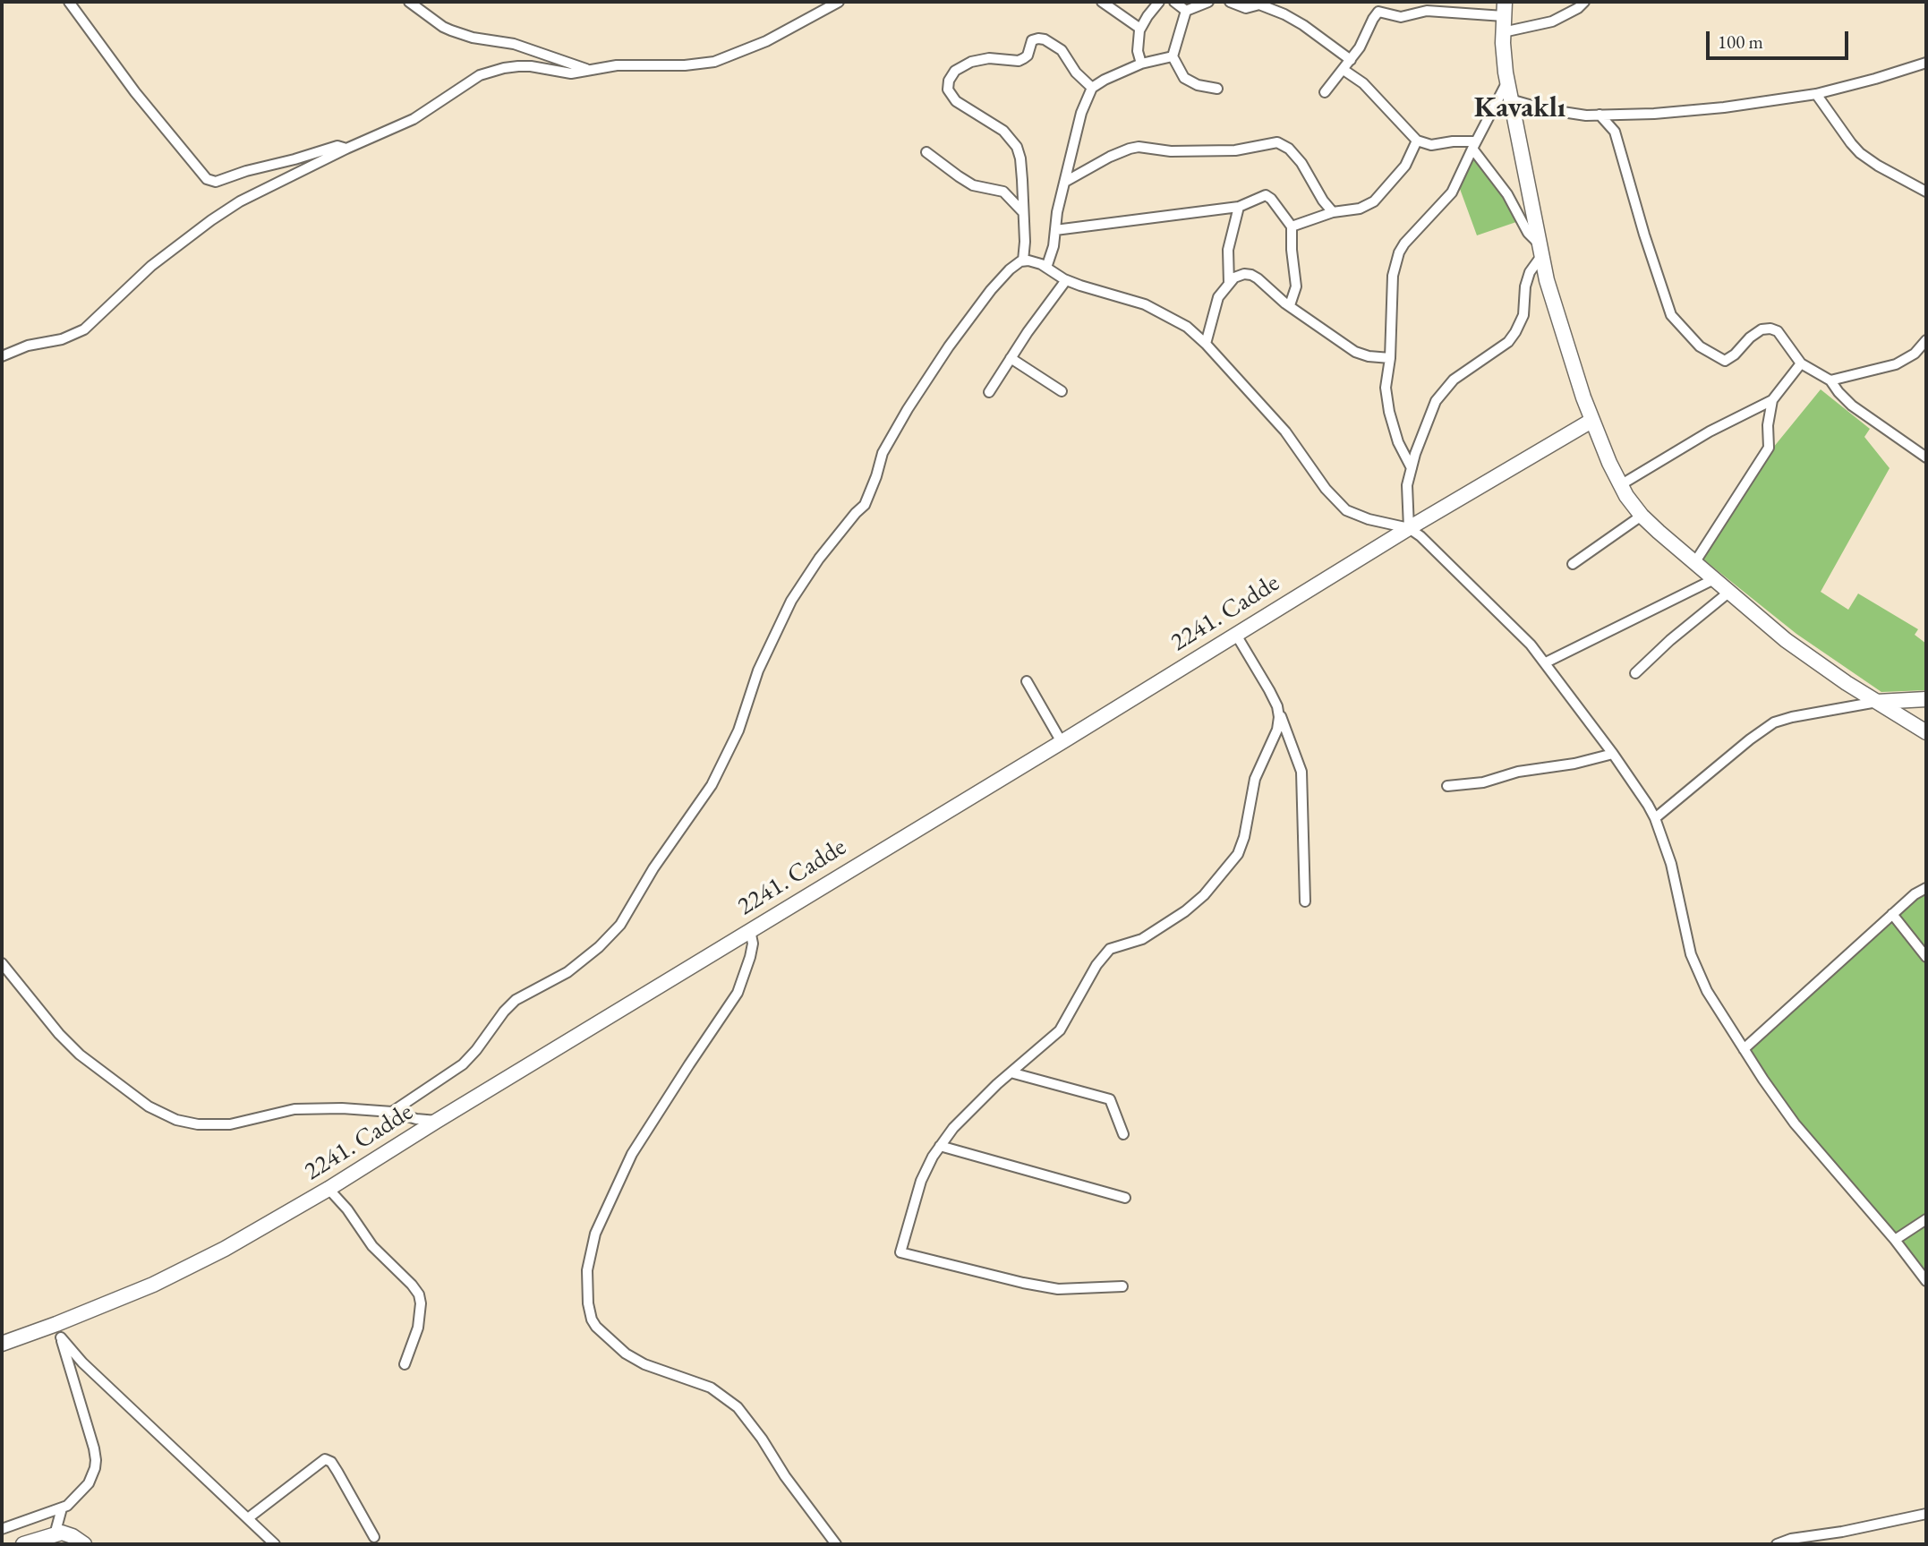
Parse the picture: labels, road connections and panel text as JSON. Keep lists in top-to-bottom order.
{
  "streets": {
    "street": ["2241. Cadde"]
  },
  "districts": ["Kavaklı"],
  "scale_bar": "100 m"
}
